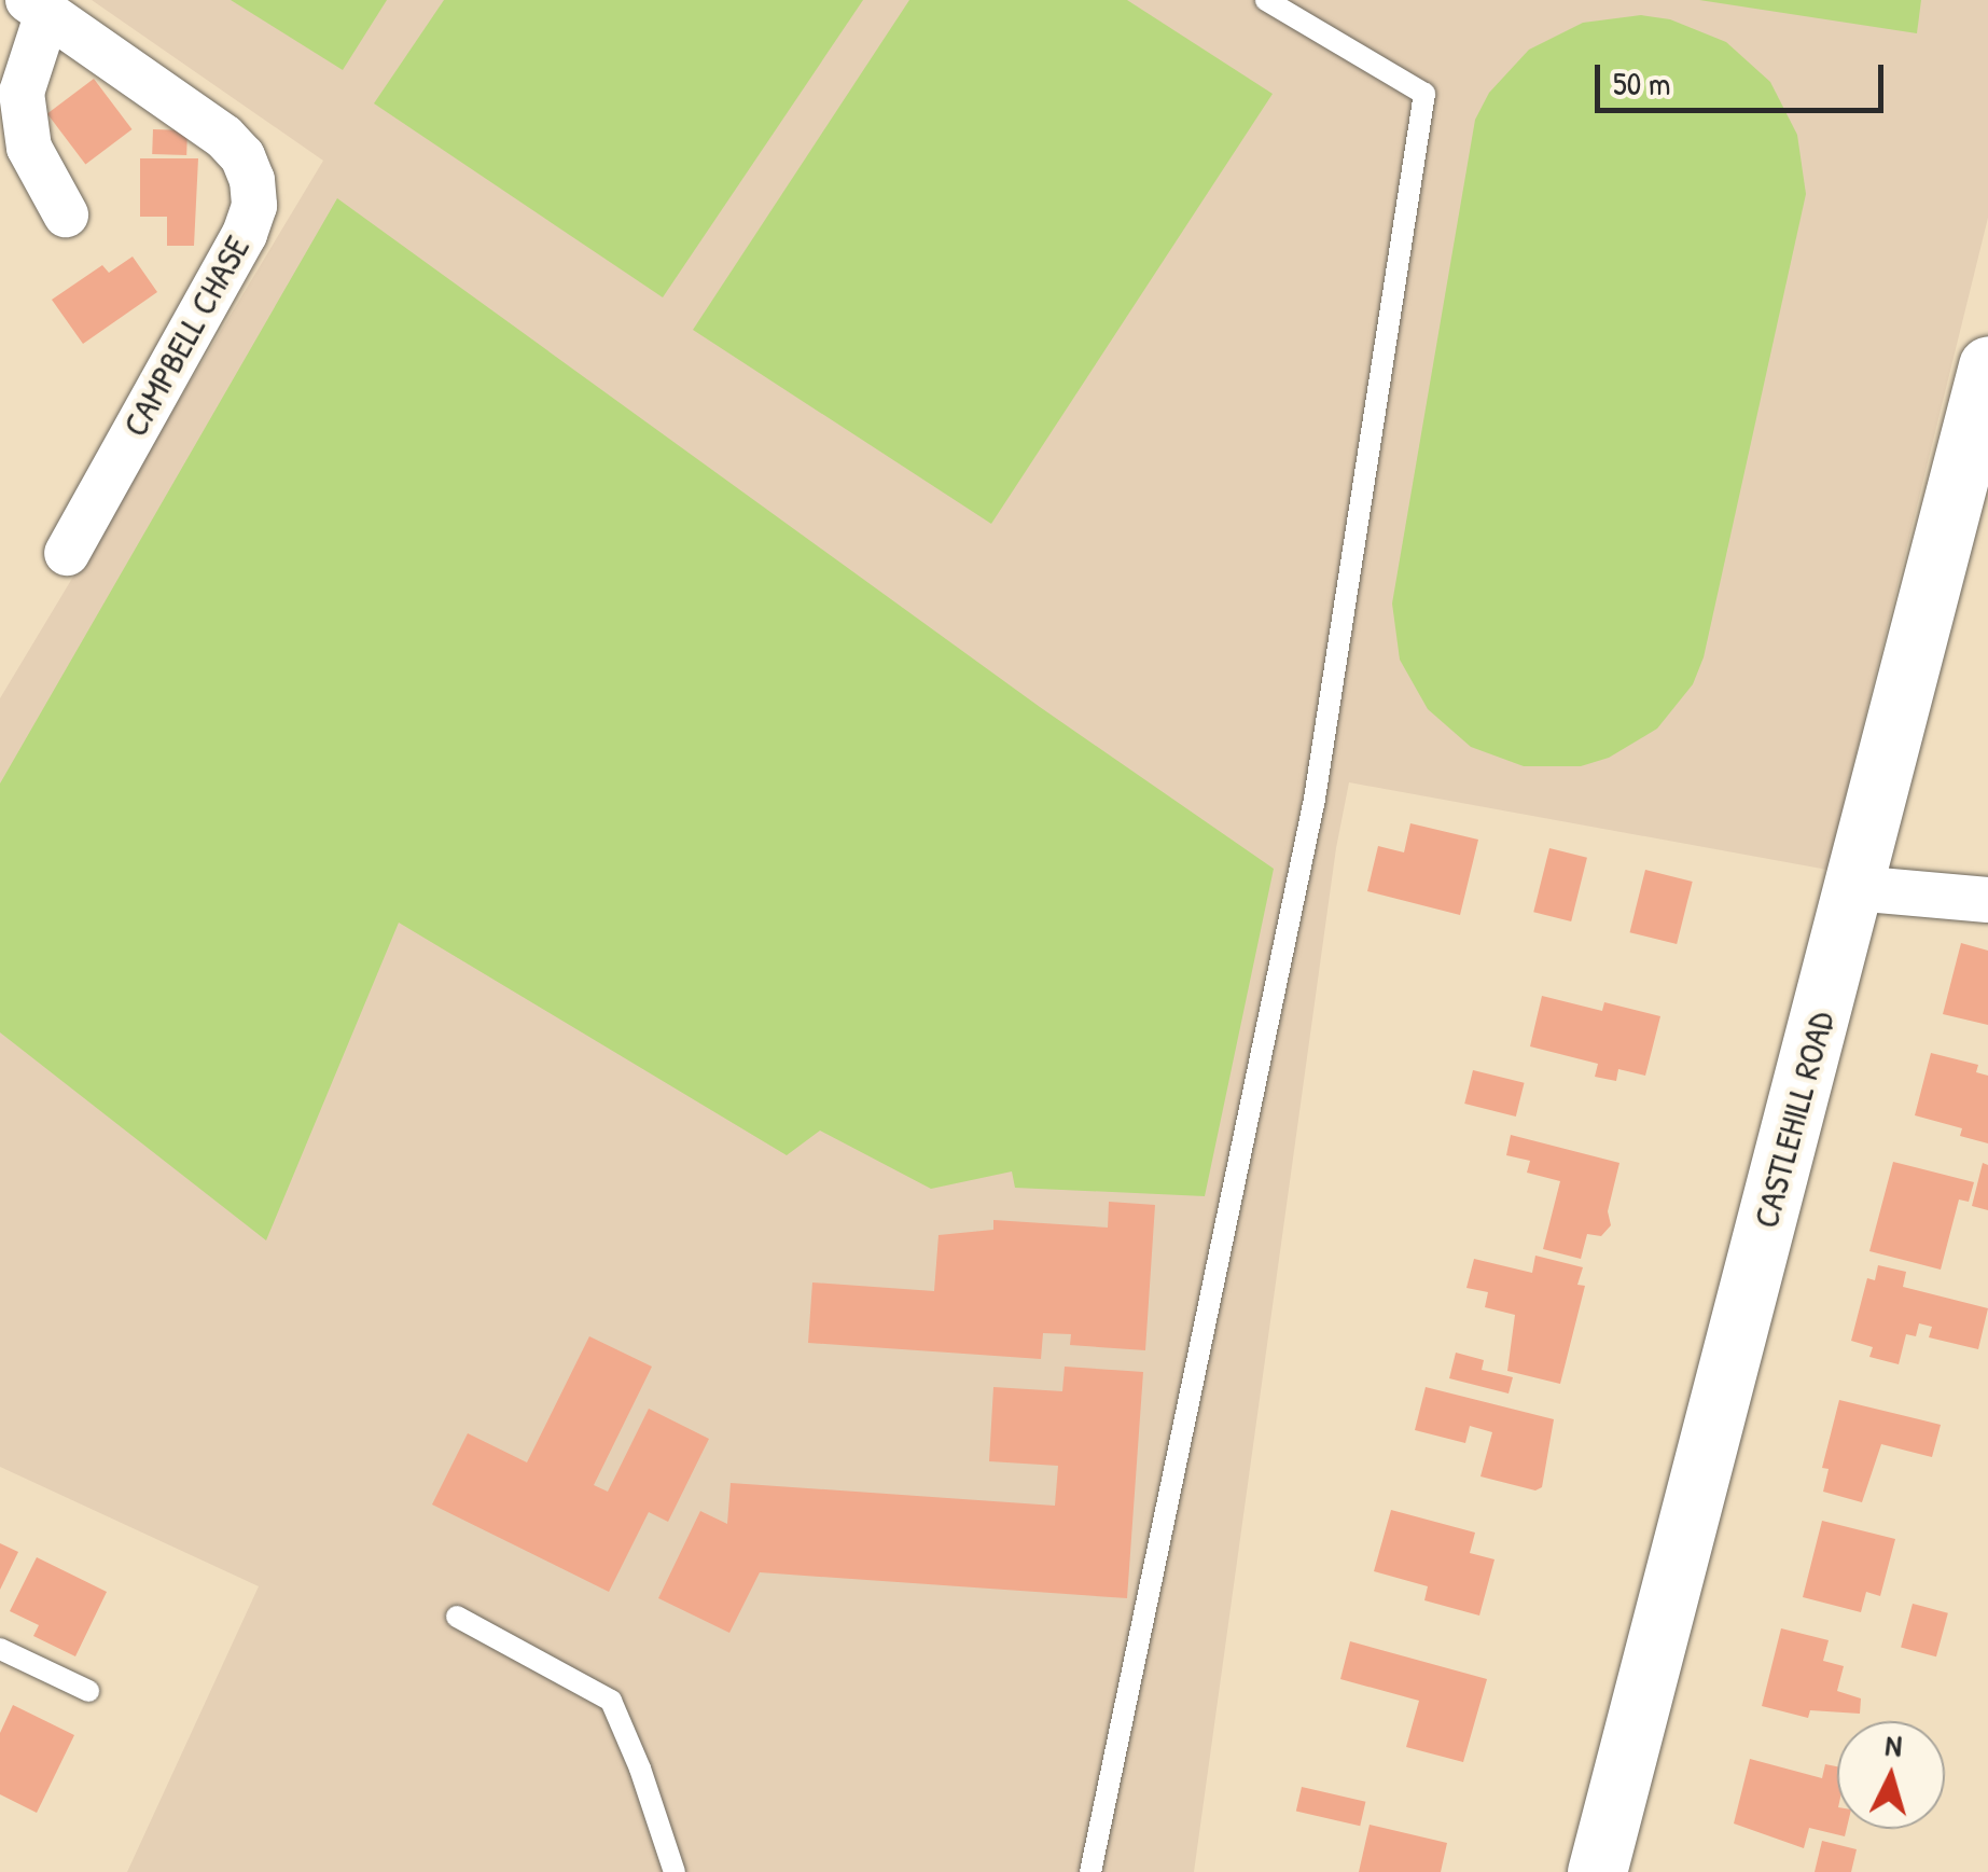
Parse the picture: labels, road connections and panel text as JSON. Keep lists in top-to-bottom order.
{
  "streets": {
    "street": ["CAMPBELL CHASE", "CASTLEHILL ROAD"]
  },
  "scale_bar": "50 m",
  "north": "top"
}
